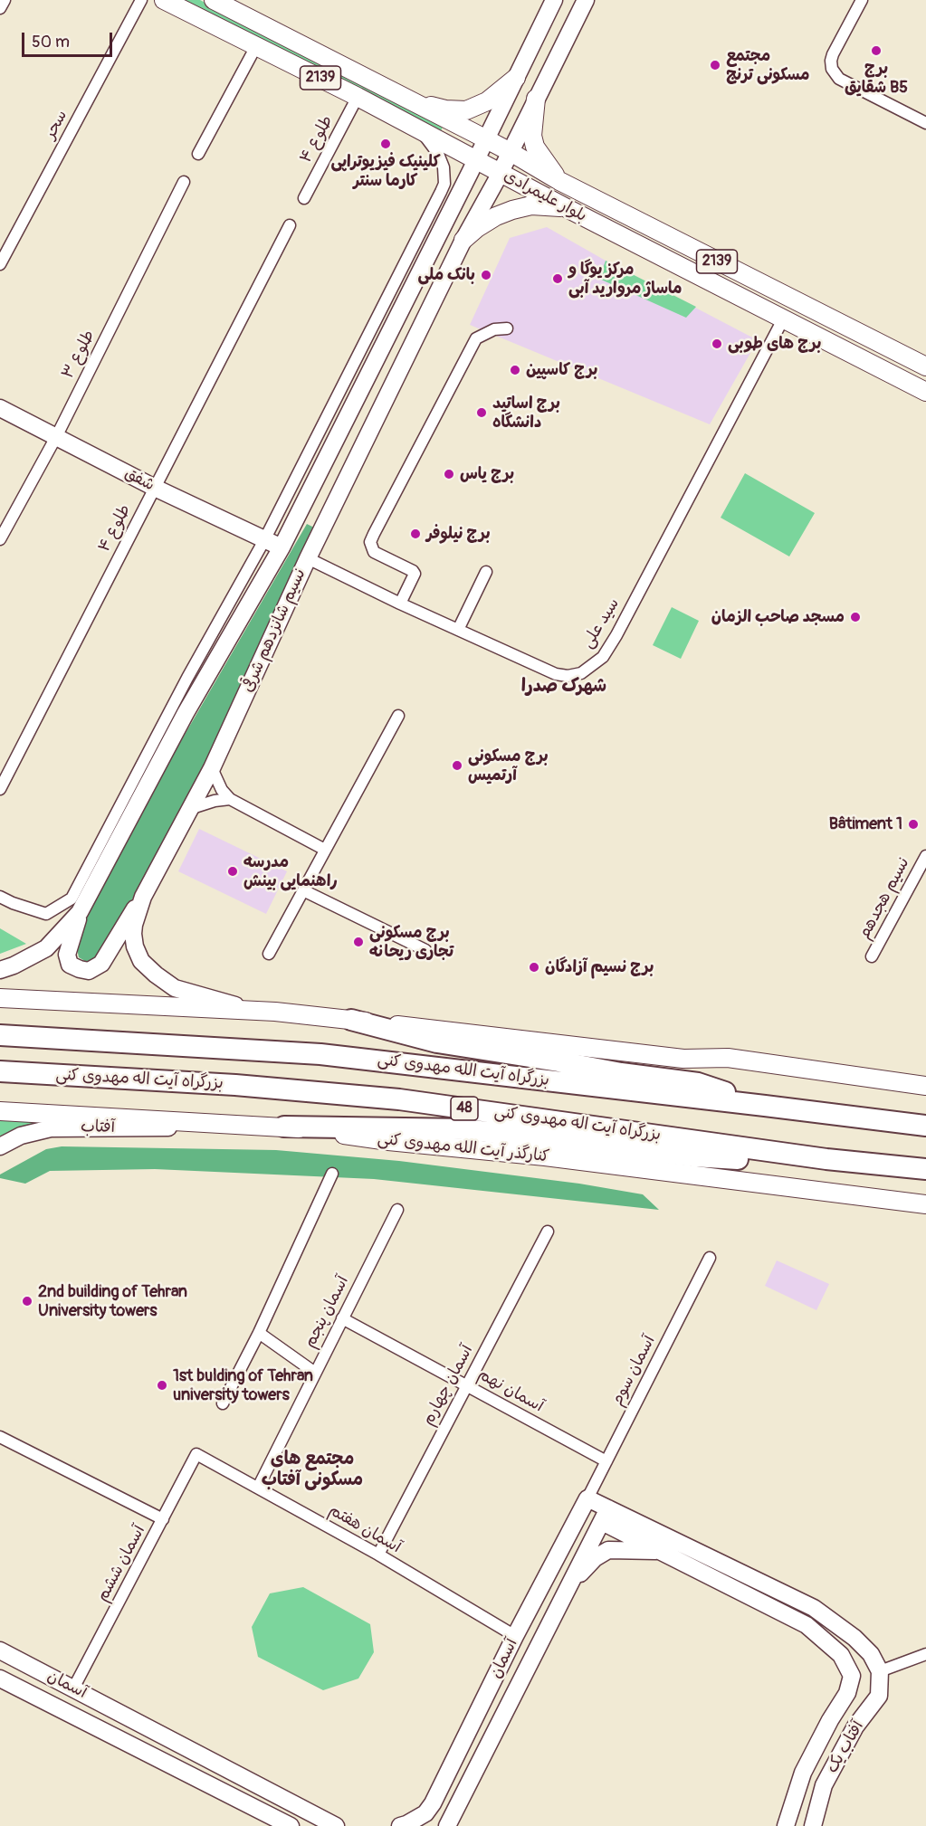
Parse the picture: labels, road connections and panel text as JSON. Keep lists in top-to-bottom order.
{
  "streets": {
    "highway": ["بزرگراه آیت الله مهدوی کنی", "بزرگراه آیت اله مهدوی کنی", "48"],
    "main road": ["2139", "بلوار علیمرادی", "کنارگذر آیت الله مهدوی کنی"],
    "street": [
      "سحر",
      "طلوع ۴",
      "طلوع ۳",
      "شفق",
      "سید علی",
      "نسیم شانزدهم شرقی",
      "نسیم هجدهم",
      "آفتاب",
      "آسمان پنجم",
      "آسمان سوم",
      "آسمان چهارم",
      "آسمان نهم",
      "آسمان هفتم",
      "آسمان ششم",
      "آسمان",
      "آفتاب یک"
    ]
  },
  "crossings": [
    ["طلوع ۴", "بلوار علیمرادی"],
    ["طلوع ۴", "شفق"],
    ["بلوار علیمرادی", "سید علی"],
    ["بلوار علیمرادی", "نسیم شانزدهم شرقی"],
    ["طلوع ۳", "شفق"],
    ["شفق", "نسیم شانزدهم شرقی"],
    ["سید علی", "نسیم شانزدهم شرقی"],
    ["آفتاب", "کنارگذر آیت الله مهدوی کنی"],
    ["آسمان پنجم", "آسمان نهم"],
    ["آسمان پنجم", "آسمان هفتم"],
    ["آسمان سوم", "آسمان نهم"],
    ["آسمان سوم", "آسمان"],
    ["آسمان چهارم", "آسمان نهم"],
    ["آسمان چهارم", "آسمان هفتم"],
    ["آسمان هفتم", "آسمان ششم"],
    ["آسمان هفتم", "آسمان"],
    ["آسمان ششم", "آسمان"]
  ],
  "districts": ["شهرک صدرا", "مجتمع های مسکونی آفتاب"],
  "places": [
    "برج شقایق B5",
    "مجتمع مسکونی ترنج",
    "کلینیک فیزیوتراپی کارما سنتر",
    "بانک ملی",
    "مرکز یوگا و ماساژ مروارید آبی",
    "برج های طوبی",
    "برج کاسپین",
    "برج اساتید دانشگاه",
    "برج یاس",
    "برج نیلوفر",
    "مسجد صاحب الزمان",
    "برج مسکونی آرتمیس",
    "Bâtiment 1",
    "مدرسه راهنمایی بینش",
    "برج مسکونی تجاری ریحانه",
    "برج نسیم آزادگان",
    "2nd building of Tehran University towers",
    "1st bulding of Tehran university towers"
  ],
  "scale_bar": "50 m"
}
